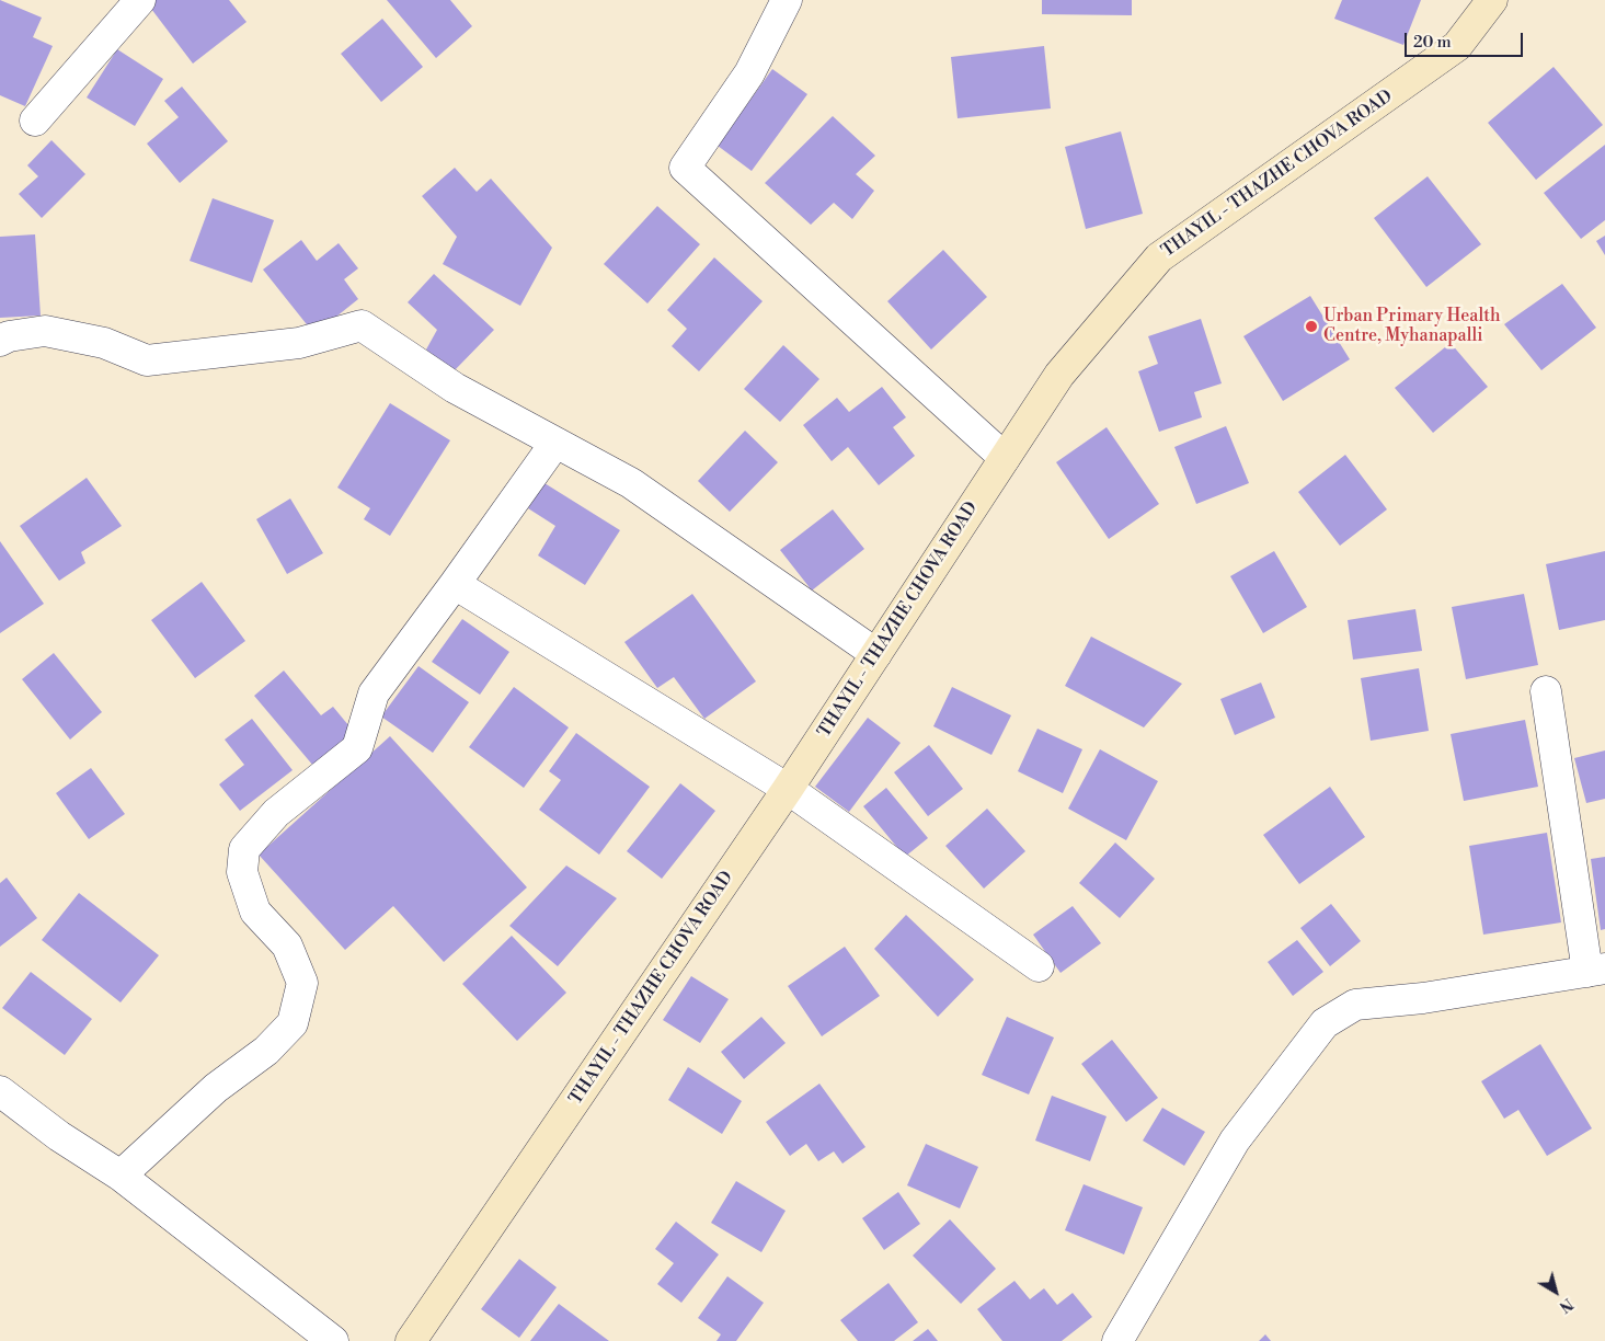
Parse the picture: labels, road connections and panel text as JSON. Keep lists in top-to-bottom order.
{
  "streets": {
    "street": ["THAYIL - THAZHE CHOVA ROAD"]
  },
  "places": ["Urban Primary Health Centre, Myhanapalli"],
  "scale_bar": "20 m",
  "north": "bottom right"
}
